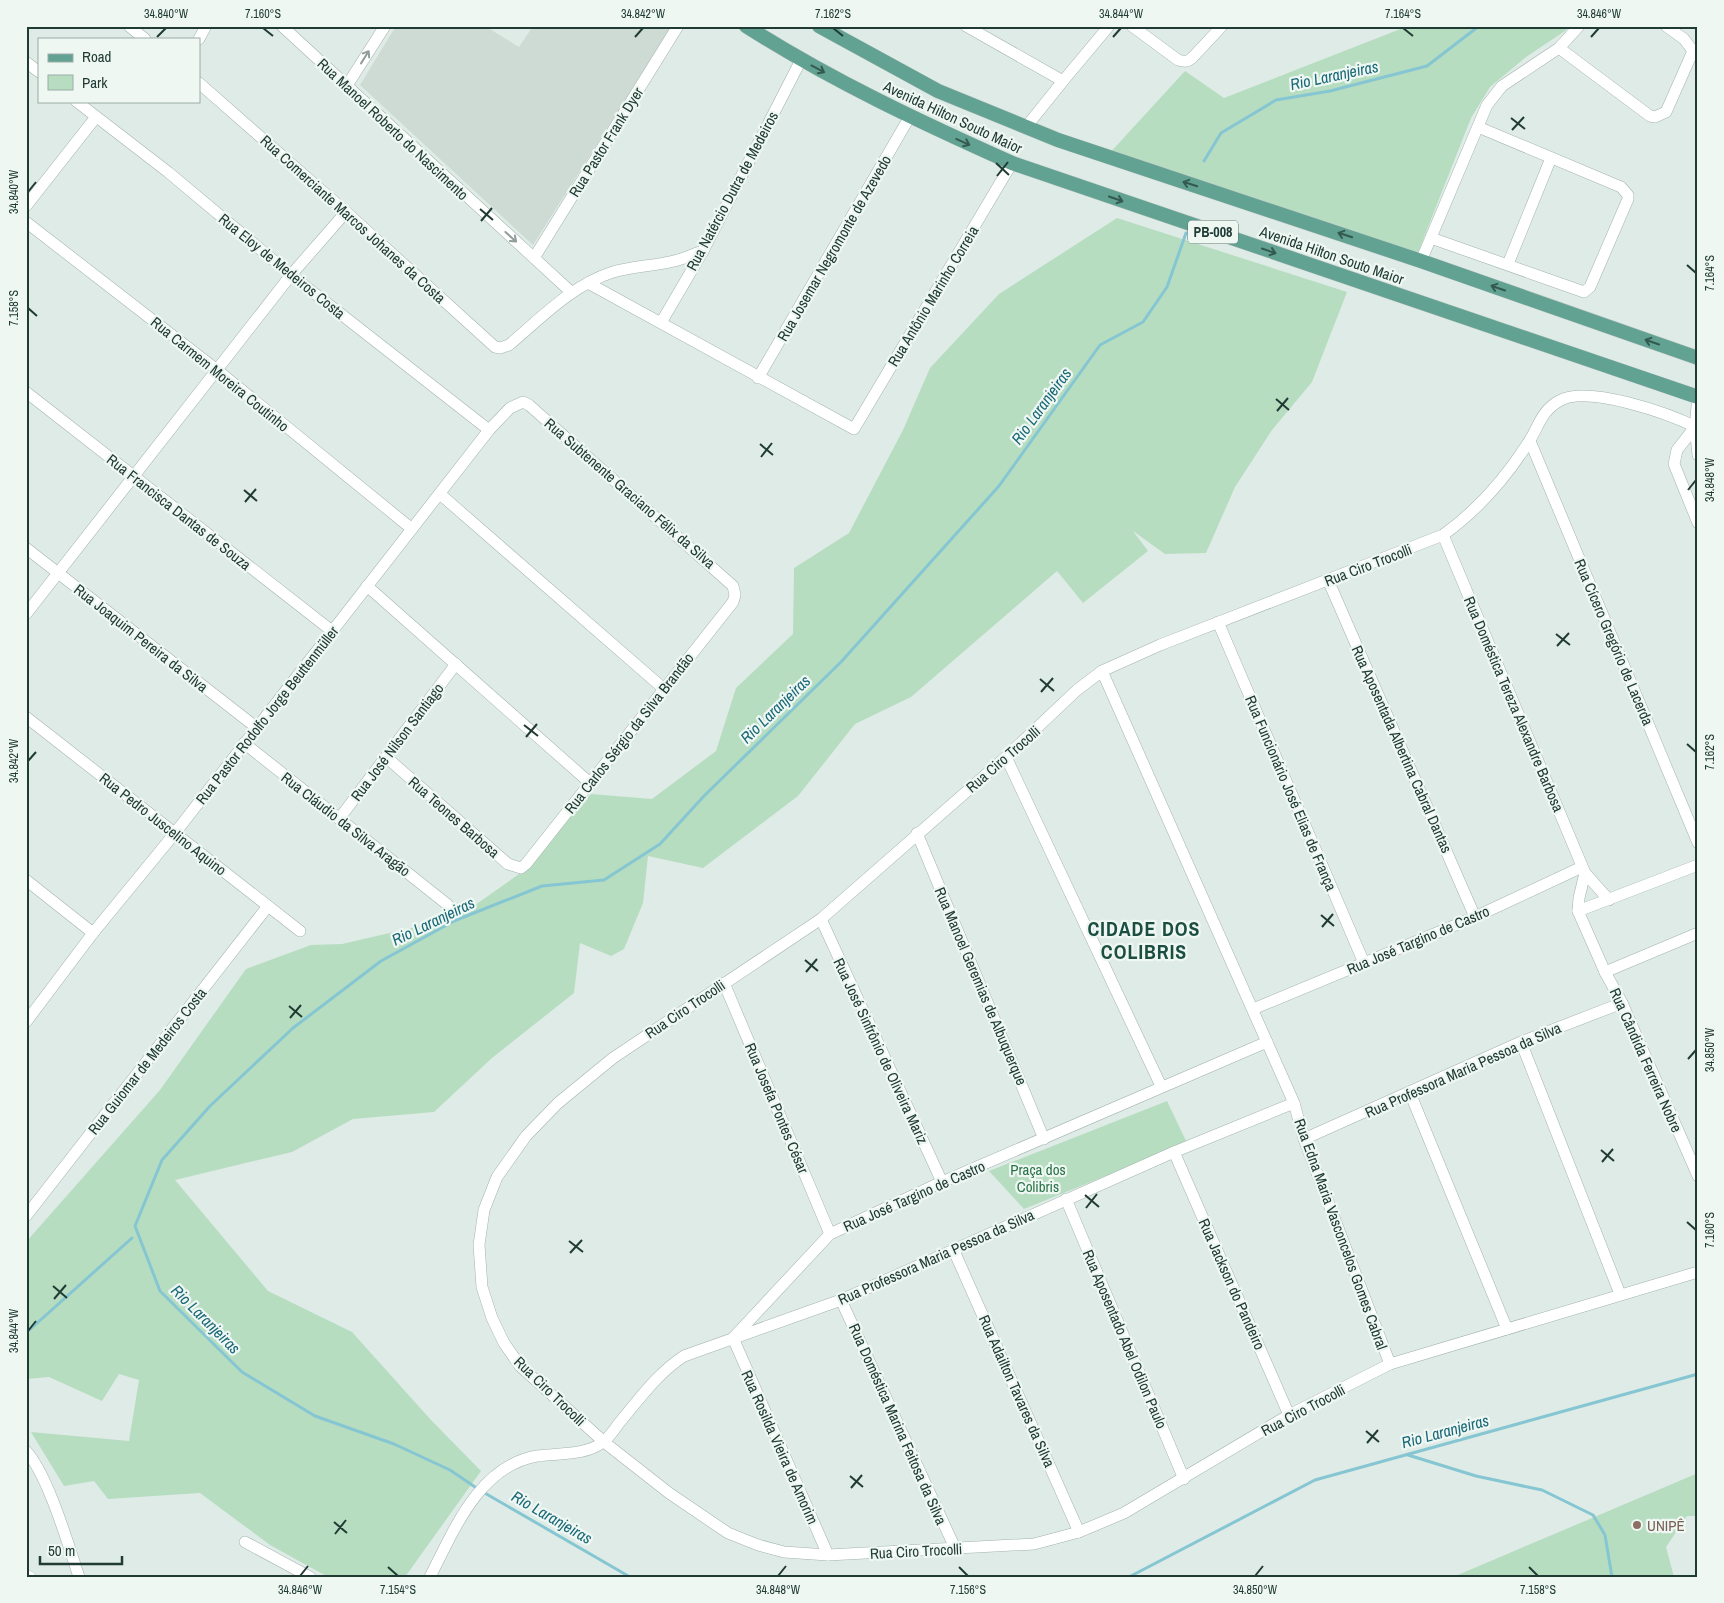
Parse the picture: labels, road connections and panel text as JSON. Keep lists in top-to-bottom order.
{
  "streets": {
    "main road": ["Avenida Hilton Souto Maior", "PB-008"],
    "street": [
      "Rua Manoel Roberto do Nascimento",
      "Rua Pastor Frank Dyer",
      "Rua Natércio Dutra de Medeiros",
      "Rua Comerciante Marcos Johanes da Costa",
      "Rua Josemar Negromonte de Azevedo",
      "Rua Eloy de Medeiros Costa",
      "Rua Antônio Marinho Correia",
      "Rua Carmem Moreira Coutinho",
      "Rua Subtenente Graciano Félix da Silva",
      "Rua Francisca Dantas de Souza",
      "Rua Ciro Trocolli",
      "Rua Joaquim Pereira da Silva",
      "Rua Cícero Gregório de Lacerda",
      "Rua Doméstica Tereza Alexandre Barbosa",
      "Rua Pastor Rodolfo Jorge Beuttenmüller",
      "Rua Carlos Sérgio da Silva Brandão",
      "Rua José Nilson Santiago",
      "Rua Aposentada Albertina Cabral Dantas",
      "Rua Funcionário José Elias de França",
      "Rua Teones Barbosa",
      "Rua Pedro Juscelino Aquino",
      "Rua Cláudio da Silva Aragão",
      "Rua José Targino de Castro",
      "Rua Manoel Geremias de Albuquerque",
      "Rua José Sinfrônio de Oliveira Mariz",
      "Rua Cândida Ferreira Nobre",
      "Rua Guiomar de Medeiros Costa",
      "Rua Professora Maria Pessoa da Silva",
      "Rua Josefa Pontes César",
      "Rua Edna Maria Vasconcelos Gomes Cabral",
      "Rua Jackson do Pandeiro",
      "Rua Aposentado Abel Odilon Paulo",
      "Rua Adailton Tavares da Silva",
      "Rua Doméstica Marina Feitosa da Silva",
      "Rua Rosilda Vieira de Amorim"
    ]
  },
  "crossings": [
    ["Avenida Hilton Souto Maior", "Rua Natércio Dutra de Medeiros"],
    ["Avenida Hilton Souto Maior", "Rua Josemar Negromonte de Azevedo"],
    ["Avenida Hilton Souto Maior", "Rua Antônio Marinho Correia"],
    ["Rua Manoel Roberto do Nascimento", "Rua Pastor Frank Dyer"],
    ["Rua Manoel Roberto do Nascimento", "Rua Comerciante Marcos Johanes da Costa"],
    ["Rua Josemar Negromonte de Azevedo", "Rua Antônio Marinho Correia"],
    ["Rua Eloy de Medeiros Costa", "Rua Pastor Rodolfo Jorge Beuttenmüller"],
    ["Rua Carmem Moreira Coutinho", "Rua Pastor Rodolfo Jorge Beuttenmüller"],
    ["Rua Subtenente Graciano Félix da Silva", "Rua Pastor Rodolfo Jorge Beuttenmüller"],
    ["Rua Subtenente Graciano Félix da Silva", "Rua Carlos Sérgio da Silva Brandão"],
    ["Rua Francisca Dantas de Souza", "Rua Pastor Rodolfo Jorge Beuttenmüller"],
    ["Rua Ciro Trocolli", "Rua Cícero Gregório de Lacerda"],
    ["Rua Ciro Trocolli", "Rua Doméstica Tereza Alexandre Barbosa"],
    ["Rua Ciro Trocolli", "Rua Aposentada Albertina Cabral Dantas"],
    ["Rua Ciro Trocolli", "Rua Funcionário José Elias de França"],
    ["Rua Ciro Trocolli", "Rua Manoel Geremias de Albuquerque"],
    ["Rua Ciro Trocolli", "Rua José Sinfrônio de Oliveira Mariz"],
    ["Rua Ciro Trocolli", "Rua Professora Maria Pessoa da Silva"],
    ["Rua Ciro Trocolli", "Rua Josefa Pontes César"],
    ["Rua Ciro Trocolli", "Rua Edna Maria Vasconcelos Gomes Cabral"],
    ["Rua Ciro Trocolli", "Rua Jackson do Pandeiro"],
    ["Rua Ciro Trocolli", "Rua Aposentado Abel Odilon Paulo"],
    ["Rua Ciro Trocolli", "Rua Adailton Tavares da Silva"],
    ["Rua Ciro Trocolli", "Rua Doméstica Marina Feitosa da Silva"],
    ["Rua Ciro Trocolli", "Rua Rosilda Vieira de Amorim"],
    ["Rua Joaquim Pereira da Silva", "Rua Pastor Rodolfo Jorge Beuttenmüller"],
    ["Rua Doméstica Tereza Alexandre Barbosa", "Rua José Targino de Castro"],
    ["Rua Pastor Rodolfo Jorge Beuttenmüller", "Rua Pedro Juscelino Aquino"],
    ["Rua Pastor Rodolfo Jorge Beuttenmüller", "Rua Cláudio da Silva Aragão"],
    ["Rua Carlos Sérgio da Silva Brandão", "Rua Teones Barbosa"],
    ["Rua José Nilson Santiago", "Rua Teones Barbosa"],
    ["Rua José Nilson Santiago", "Rua Cláudio da Silva Aragão"],
    ["Rua Aposentada Albertina Cabral Dantas", "Rua José Targino de Castro"],
    ["Rua Funcionário José Elias de França", "Rua José Targino de Castro"],
    ["Rua Pedro Juscelino Aquino", "Rua Guiomar de Medeiros Costa"],
    ["Rua José Targino de Castro", "Rua Manoel Geremias de Albuquerque"],
    ["Rua José Targino de Castro", "Rua José Sinfrônio de Oliveira Mariz"],
    ["Rua José Targino de Castro", "Rua Professora Maria Pessoa da Silva"],
    ["Rua José Targino de Castro", "Rua Josefa Pontes César"],
    ["Rua José Targino de Castro", "Rua Edna Maria Vasconcelos Gomes Cabral"],
    ["Rua José Targino de Castro", "Rua Rosilda Vieira de Amorim"],
    ["Rua Cândida Ferreira Nobre", "Rua Professora Maria Pessoa da Silva"],
    ["Rua Professora Maria Pessoa da Silva", "Rua Edna Maria Vasconcelos Gomes Cabral"],
    ["Rua Professora Maria Pessoa da Silva", "Rua Jackson do Pandeiro"],
    ["Rua Professora Maria Pessoa da Silva", "Rua Aposentado Abel Odilon Paulo"],
    ["Rua Professora Maria Pessoa da Silva", "Rua Adailton Tavares da Silva"],
    ["Rua Professora Maria Pessoa da Silva", "Rua Doméstica Marina Feitosa da Silva"],
    ["Rua Professora Maria Pessoa da Silva", "Rua Rosilda Vieira de Amorim"]
  ],
  "one_way": ["Rua Manoel Roberto do Nascimento"],
  "districts": ["CIDADE DOS COLIBRIS"],
  "water": ["Rio Laranjeiras"],
  "parks": ["Praça dos Colibris"],
  "places": ["UNIPÊ"],
  "legend": ["Road", "Park"],
  "scale_bar": "50 m",
  "coordinates": [
    "34.840°W",
    "7.160°S",
    "34.842°W",
    "7.162°S",
    "34.844°W",
    "7.164°S",
    "34.846°W",
    "7.158°S",
    "34.848°W",
    "34.850°W",
    "7.154°S",
    "7.156°S"
  ]
}
